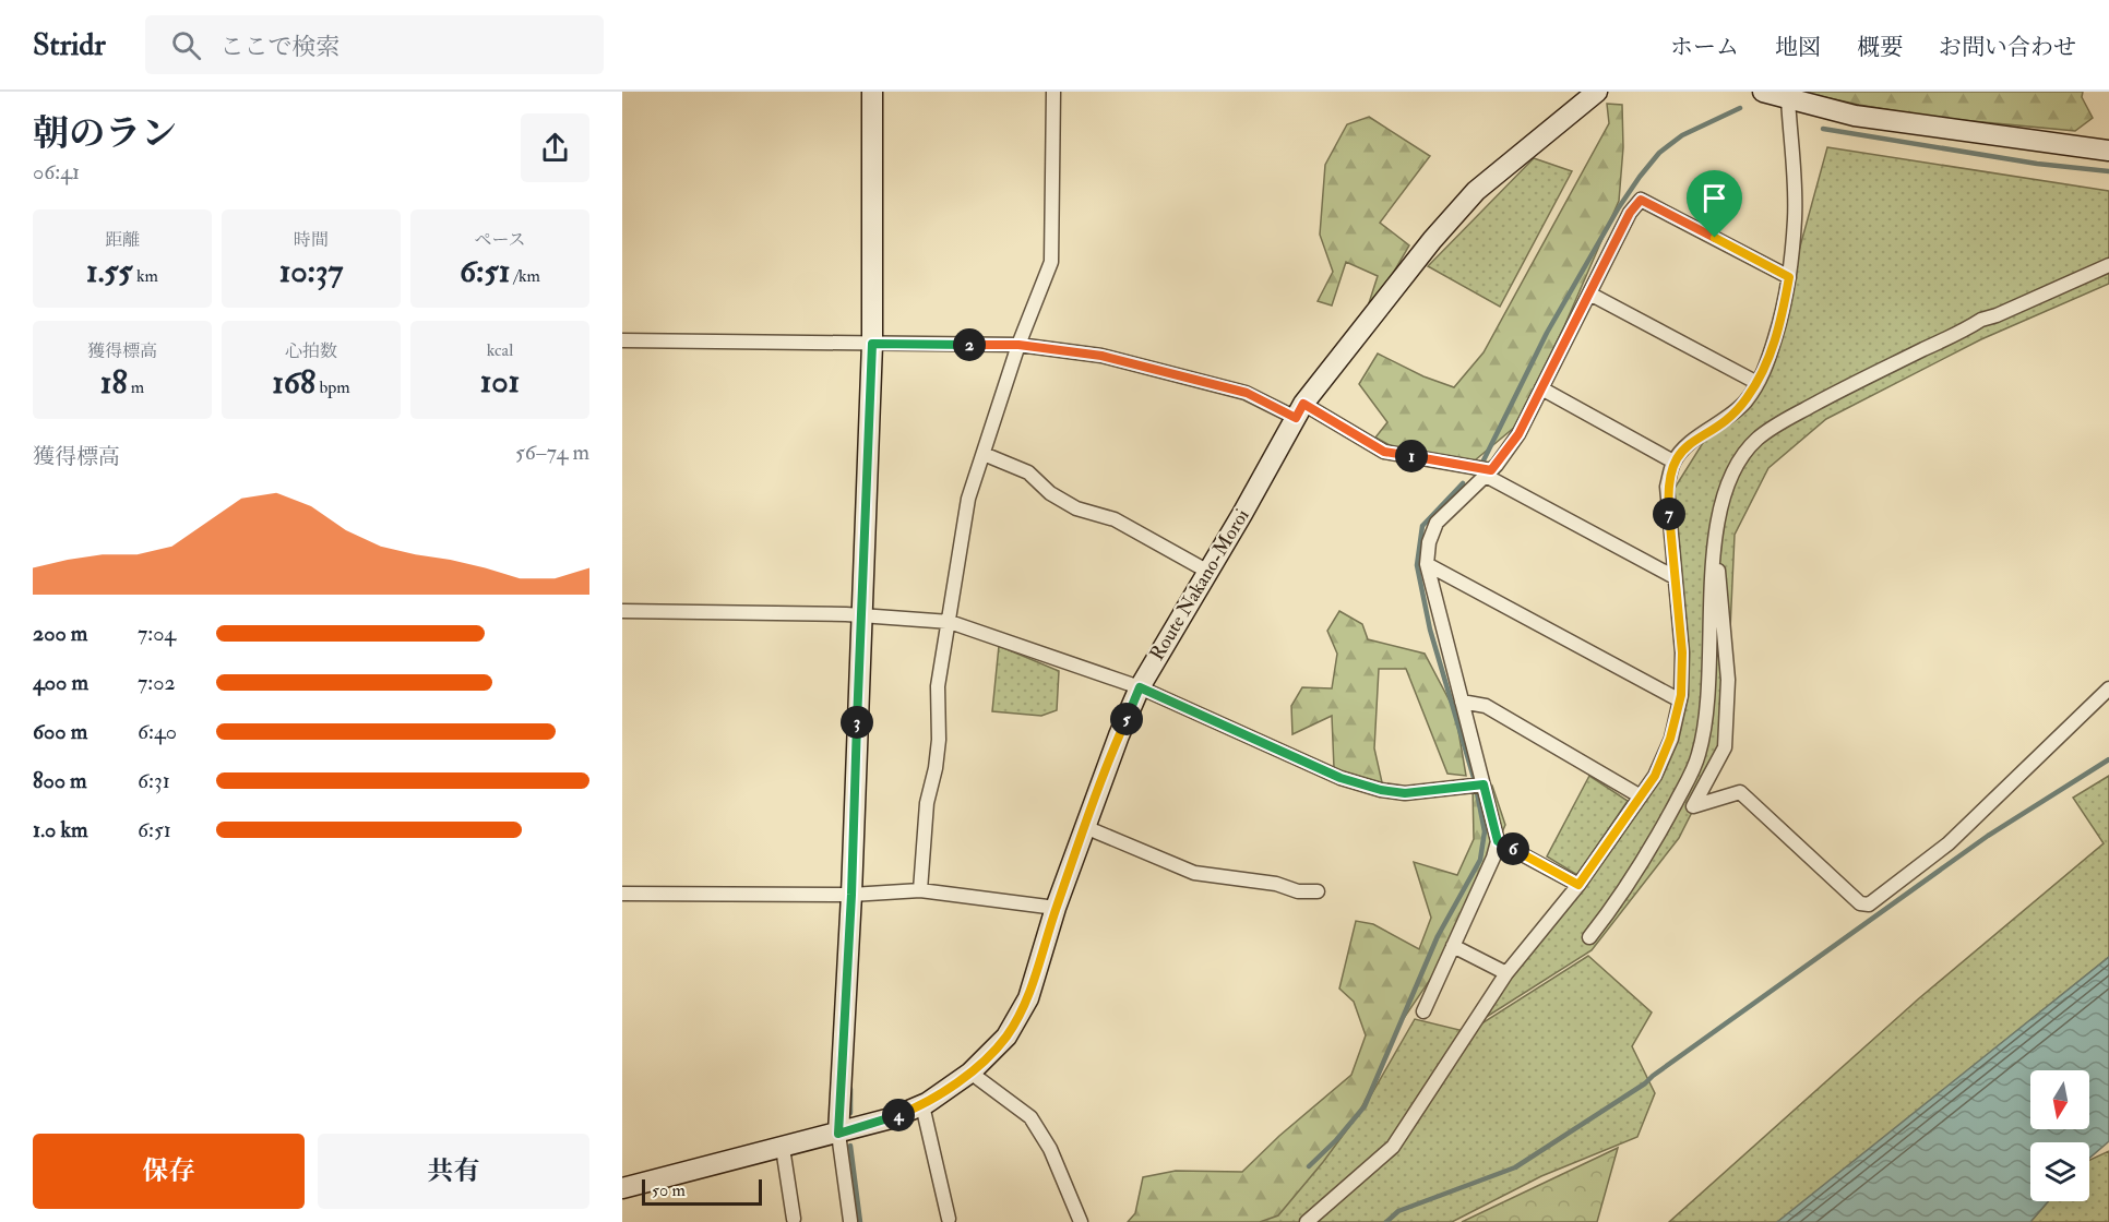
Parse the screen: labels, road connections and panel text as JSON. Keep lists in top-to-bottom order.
{
  "streets": {
    "main road": ["Route Nakano-Moroi"]
  },
  "scale_bar": "50 m",
  "north": "bottom",
  "page": {
    "header": "Stridr",
    "search": "ここで検索",
    "nav": [
      "ホーム",
      "地図",
      "概要",
      "お問い合わせ"
    ],
    "heading": ["朝のラン", "06:41"],
    "stats": [
      ["距離", "1.55 km"],
      ["時間", "10:37"],
      ["ペース", "6:51 /km"],
      ["獲得標高", "18 m"],
      ["心拍数", "168 bpm"],
      ["kcal", "101"]
    ],
    "pins": [
      "2",
      "1",
      "7",
      "5",
      "3",
      "6",
      "4"
    ],
    "chart": ["獲得標高", "56–74 m"],
    "list": [
      {
        "name": "200 m",
        "note": "7:04"
      },
      {
        "name": "400 m",
        "note": "7:02"
      },
      {
        "name": "600 m",
        "note": "6:40"
      },
      {
        "name": "800 m",
        "note": "6:31"
      },
      {
        "name": "1.0 km",
        "note": "6:51"
      }
    ],
    "buttons": ["保存", "共有"],
    "scale": "50 m"
  }
}
